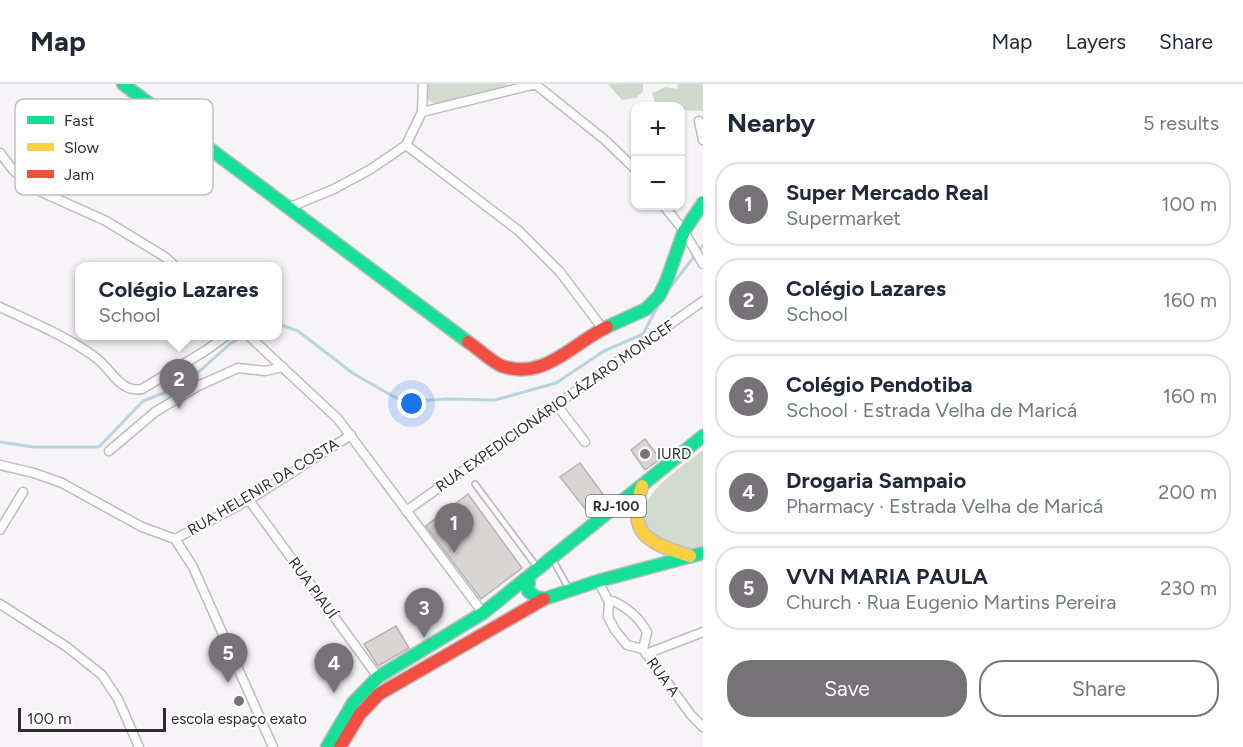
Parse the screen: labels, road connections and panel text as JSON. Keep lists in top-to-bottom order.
{
  "streets": {
    "main road": ["RJ-100"],
    "street": [
      "RUA EXPEDICIONÁRIO LÁZARO MONCEF",
      "RUA HELENIR DA COSTA",
      "RUA PIAUÍ",
      "RUA A"
    ]
  },
  "crossings": [
    ["RUA HELENIR DA COSTA", "RUA PIAUÍ"],
    ["RJ-100", "RUA PIAUÍ"]
  ],
  "places": ["IURD", "escola espaço exato"],
  "legend": ["Fast", "Slow", "Jam"],
  "scale_bar": "100 m",
  "page": {
    "header": "Map",
    "nav": ["Map", "Layers", "Share"],
    "heading": ["Nearby", "5 results"],
    "map_buttons": ["+", "−"],
    "list": [
      {
        "mark": "1",
        "name": "Super Mercado Real",
        "note": "Supermarket",
        "value": "100 m"
      },
      {
        "mark": "2",
        "name": "Colégio Lazares",
        "note": "School",
        "value": "160 m"
      },
      {
        "mark": "3",
        "name": "Colégio Pendotiba",
        "note": "School · Estrada Velha de Maricá",
        "value": "160 m"
      },
      {
        "mark": "4",
        "name": "Drogaria Sampaio",
        "note": "Pharmacy · Estrada Velha de Maricá",
        "value": "200 m"
      },
      {
        "mark": "5",
        "name": "VVN MARIA PAULA",
        "note": "Church · Rua Eugenio Martins Pereira",
        "value": "230 m"
      }
    ],
    "popup": ["Colégio Lazares", "School"],
    "pins": [
      "2",
      "1",
      "3",
      "5",
      "4"
    ],
    "buttons": ["Save", "Share"],
    "scale": "100 m"
  }
}
